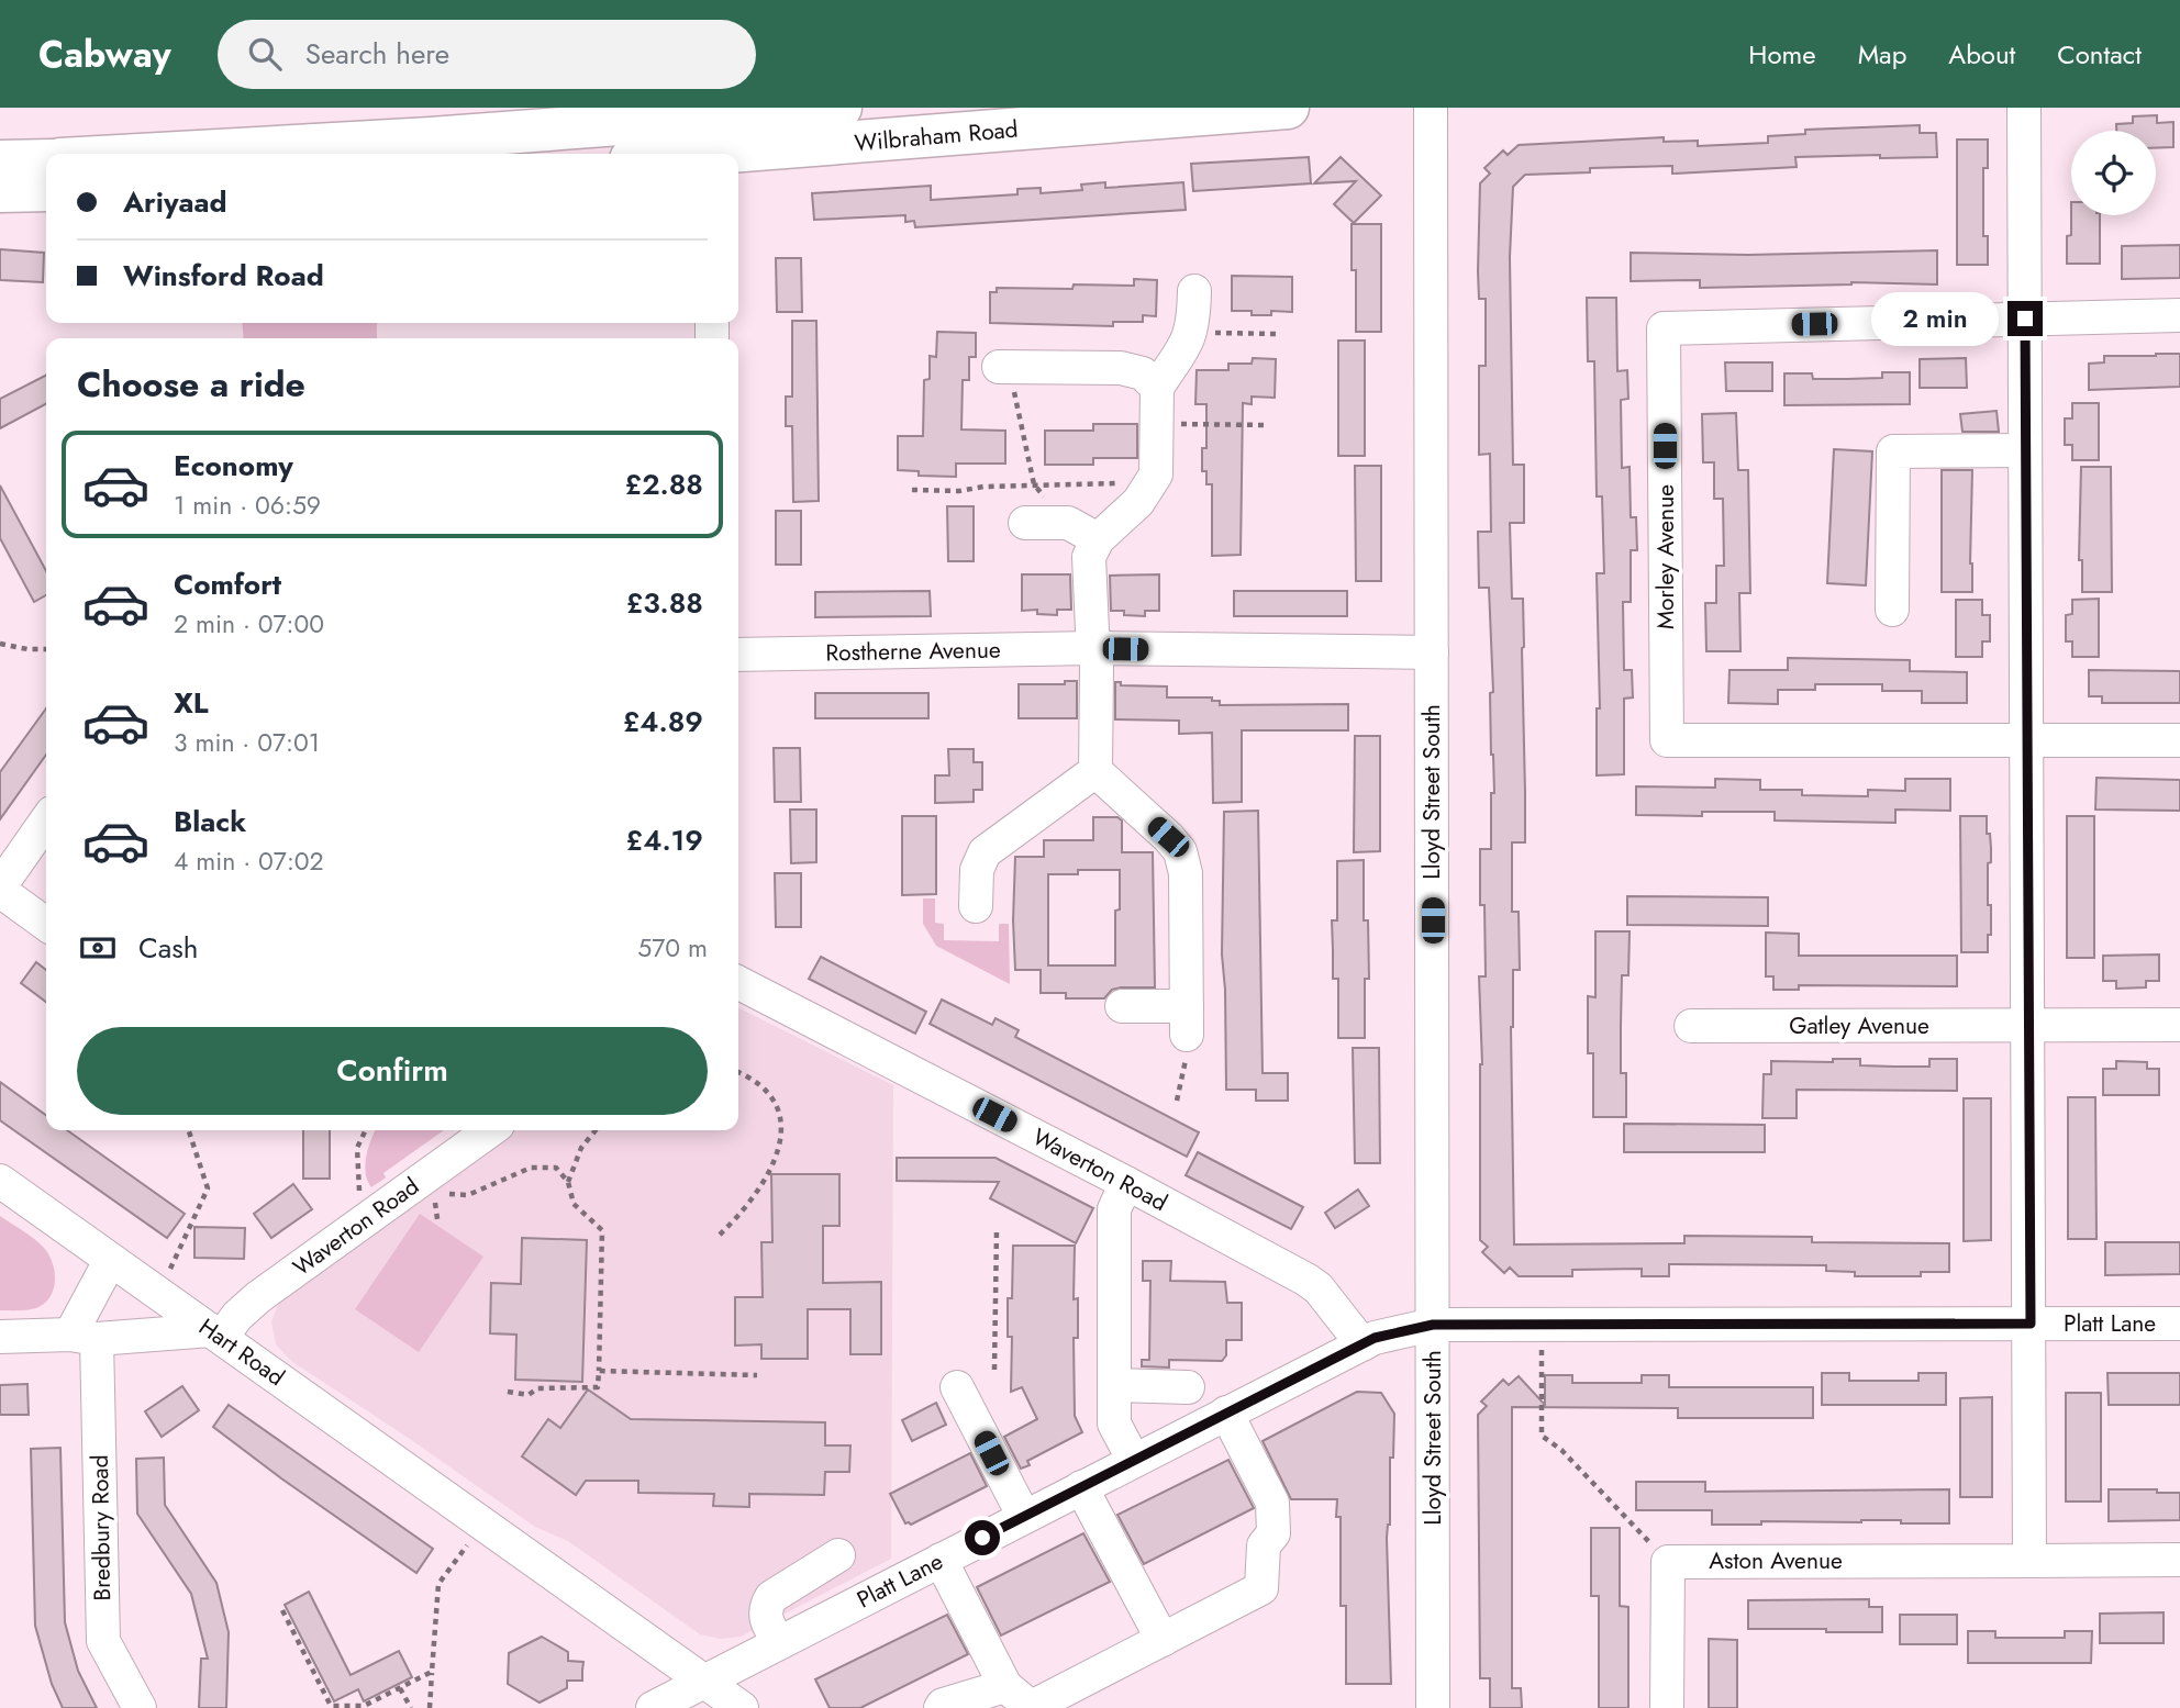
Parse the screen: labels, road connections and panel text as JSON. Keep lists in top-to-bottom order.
{
  "streets": {
    "highway": ["Wilbraham Road"],
    "street": [
      "Morley Avenue",
      "Rostherne Avenue",
      "Lloyd Street South",
      "Gatley Avenue",
      "Waverton Road",
      "Platt Lane",
      "Hart Road",
      "Bredbury Road",
      "Aston Avenue"
    ]
  },
  "crossings": [
    ["Rostherne Avenue", "Lloyd Street South"],
    ["Lloyd Street South", "Platt Lane"],
    ["Waverton Road", "Platt Lane"],
    ["Waverton Road", "Hart Road"],
    ["Platt Lane", "Hart Road"]
  ],
  "page": {
    "header": "Cabway",
    "search": "Search here",
    "nav": [
      "Home",
      "Map",
      "About",
      "Contact"
    ],
    "banner": ["Ariyaad", "Winsford Road"],
    "bubble": "2 min",
    "heading": "Choose a ride",
    "list": [
      {
        "name": "Economy",
        "note": "1 min · 06:59",
        "value": "£2.88"
      },
      {
        "name": "Comfort",
        "note": "2 min · 07:00",
        "value": "£3.88"
      },
      {
        "name": "XL",
        "note": "3 min · 07:01",
        "value": "£4.89"
      },
      {
        "name": "Black",
        "note": "4 min · 07:02",
        "value": "£4.19"
      }
    ],
    "pay": ["Cash", "570 m"],
    "buttons": "Confirm"
  }
}
